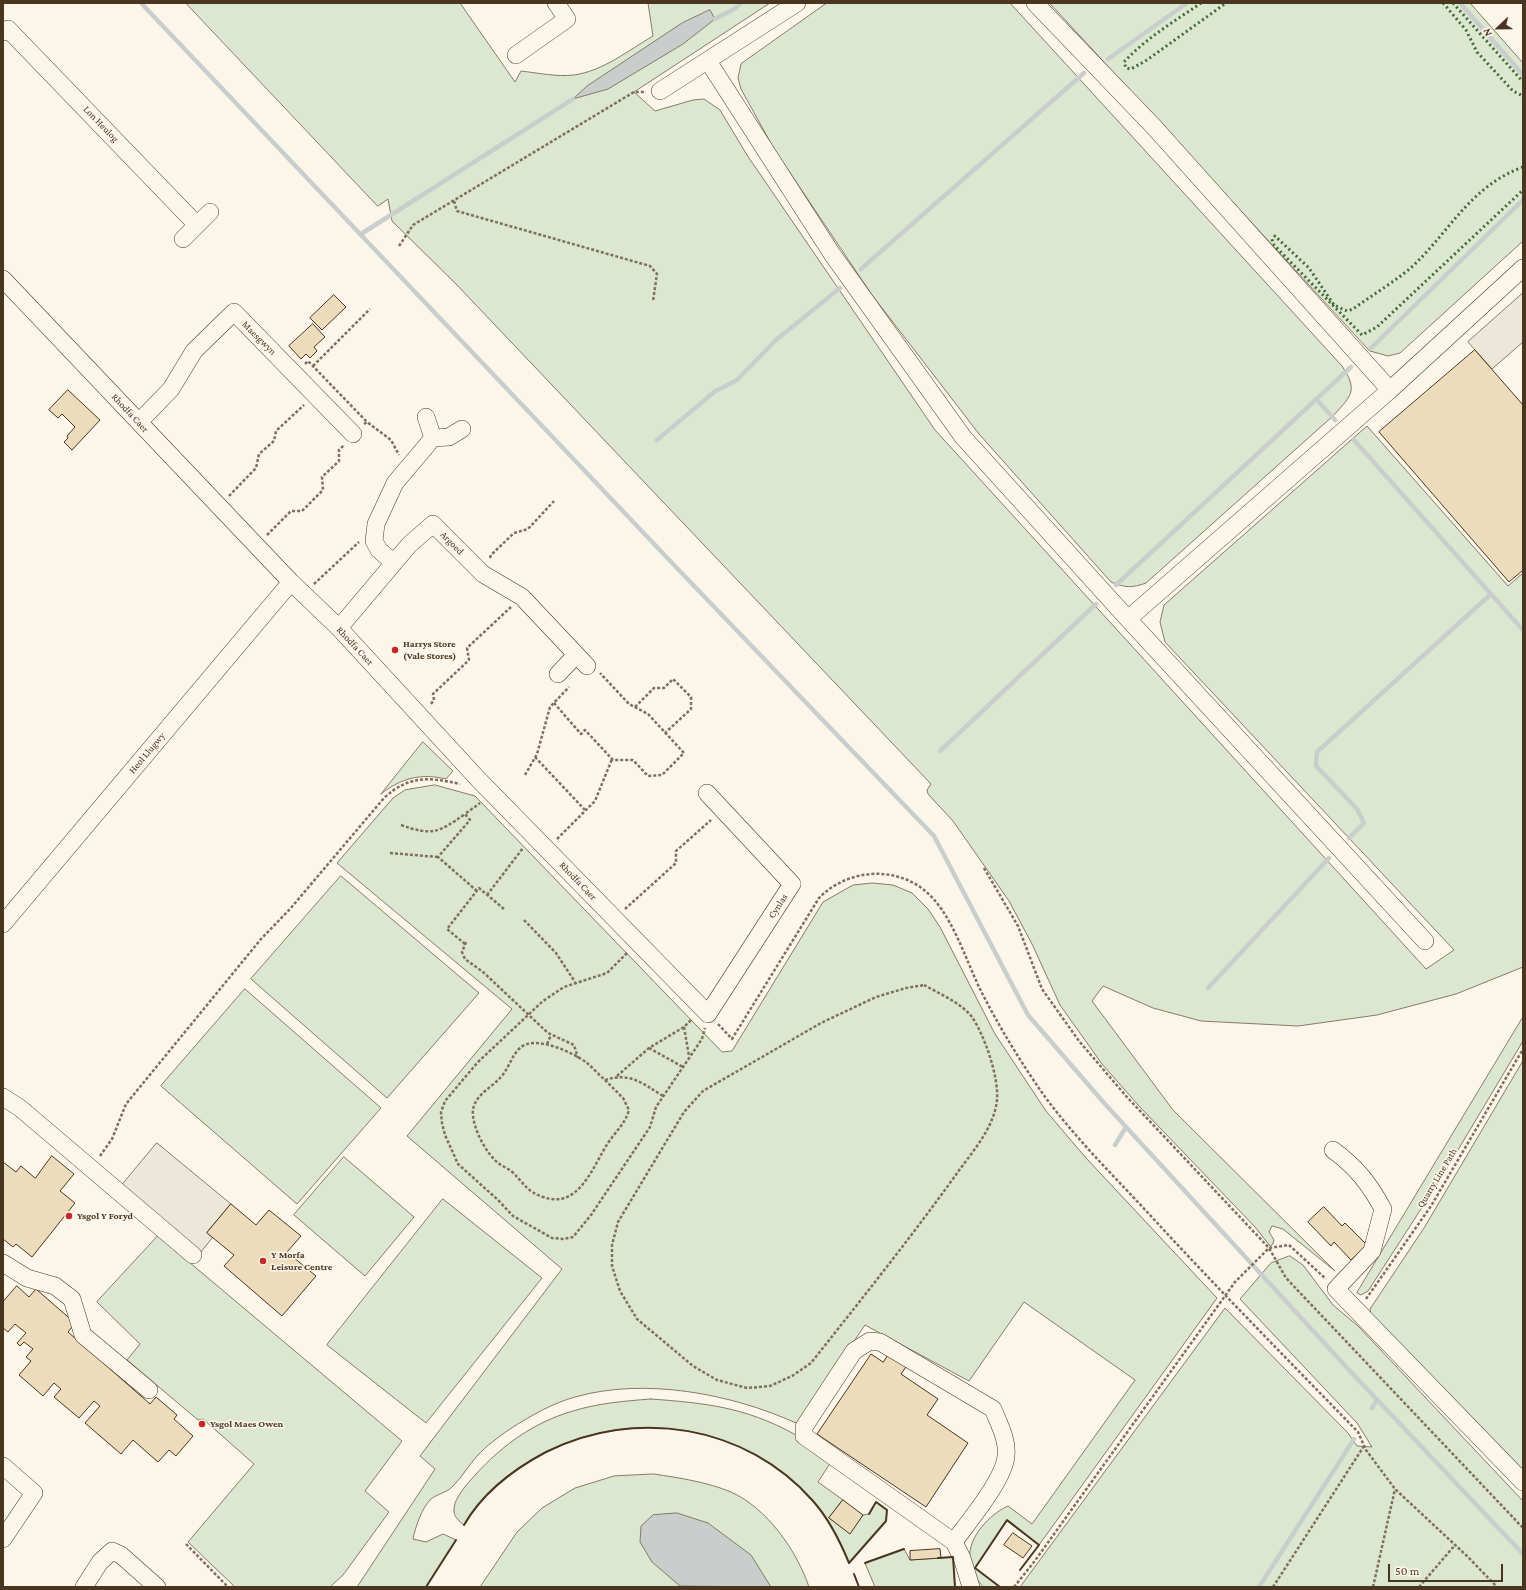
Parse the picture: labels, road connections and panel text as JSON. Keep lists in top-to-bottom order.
{
  "streets": {
    "street": [
      "Lon Heulog",
      "Maesgwyn",
      "Rhodfa Caer",
      "Argoed",
      "Heol Llugwy",
      "Cynlas"
    ],
    "path": ["Quarry Line Path"]
  },
  "crossings": [
    ["Maesgwyn", "Rhodfa Caer"],
    ["Rhodfa Caer", "Argoed"],
    ["Rhodfa Caer", "Heol Llugwy"],
    ["Rhodfa Caer", "Cynlas"]
  ],
  "places": [
    "Harrys Store (Vale Stores)",
    "Ysgol Y Foryd",
    "Y Morfa Leisure Centre",
    "Ysgol Maes Owen"
  ],
  "scale_bar": "50 m",
  "north": "left"
}
